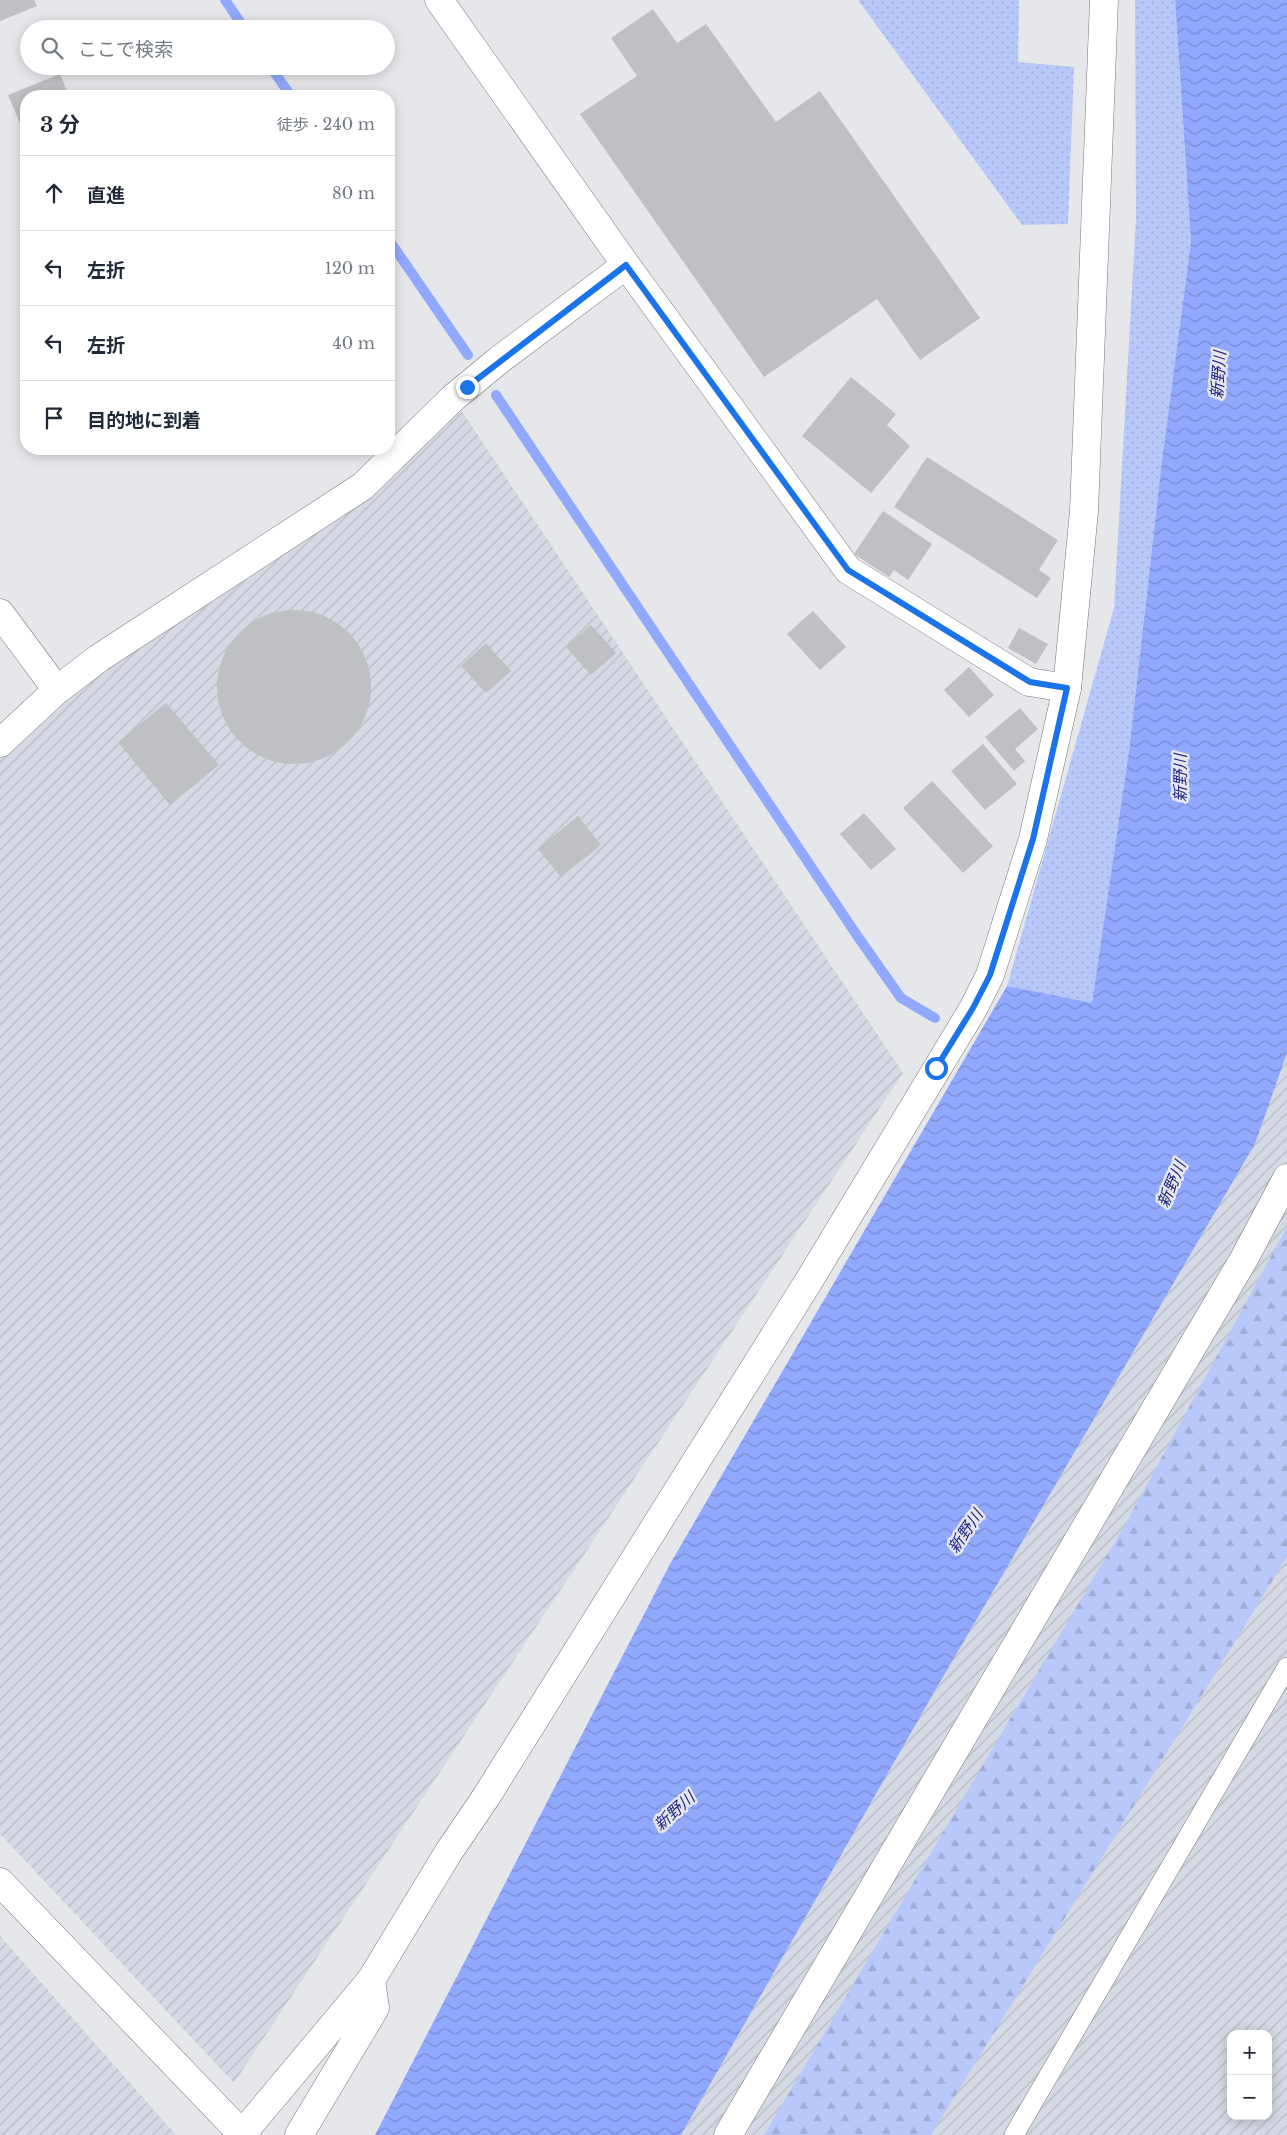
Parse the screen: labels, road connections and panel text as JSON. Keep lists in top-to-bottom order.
{
  "water": ["新野川"],
  "page": {
    "search": "ここで検索",
    "heading": ["3 分", "徒歩 · 240 m"],
    "list": [
      ["直進", "80 m"],
      ["左折", "120 m"],
      ["左折", "40 m"],
      "目的地に到着"
    ],
    "map_buttons": ["+", "−"]
  }
}
